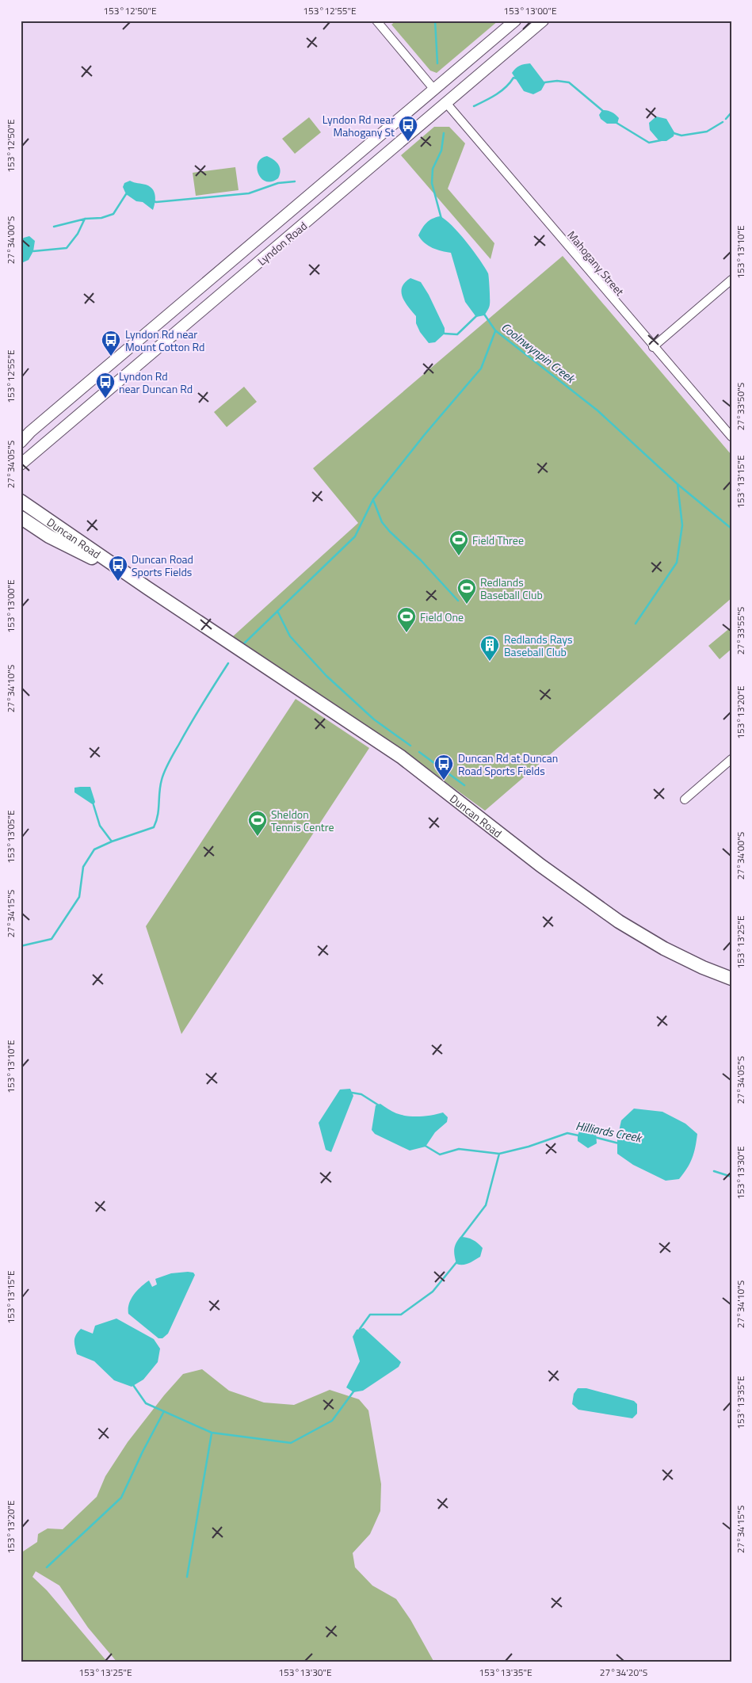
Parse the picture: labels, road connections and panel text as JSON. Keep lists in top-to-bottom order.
{
  "streets": {
    "highway": ["Duncan Road"],
    "main road": ["Lyndon Road"],
    "street": ["Mahogany Street"]
  },
  "crossings": [
    ["Lyndon Road", "Mahogany Street"]
  ],
  "water": ["Coolnwynpin Creek", "Hilliards Creek"],
  "places": {
    "bus stop": [
      "Lyndon Rd near Mahogany St",
      "Lyndon Rd near Mount Cotton Rd",
      "Lyndon Rd near Duncan Rd",
      "Duncan Road Sports Fields",
      "Duncan Rd at Duncan Road Sports Fields"
    ],
    "sports": [
      "Field Three",
      "Redlands Baseball Club",
      "Field One",
      "Sheldon Tennis Centre"
    ],
    "building": ["Redlands Rays Baseball Club"]
  },
  "coordinates": [
    "153°12'50\"E",
    "153°12'55\"E",
    "153°13'00\"E",
    "27°34'00\"S",
    "153°13'10\"E",
    "27°33'50\"S",
    "27°34'05\"S",
    "153°13'15\"E",
    "27°33'55\"S",
    "27°34'10\"S",
    "153°13'20\"E",
    "153°13'05\"E",
    "27°34'15\"S",
    "153°13'25\"E",
    "153°13'30\"E",
    "153°13'35\"E",
    "27°34'20\"S"
  ]
}
